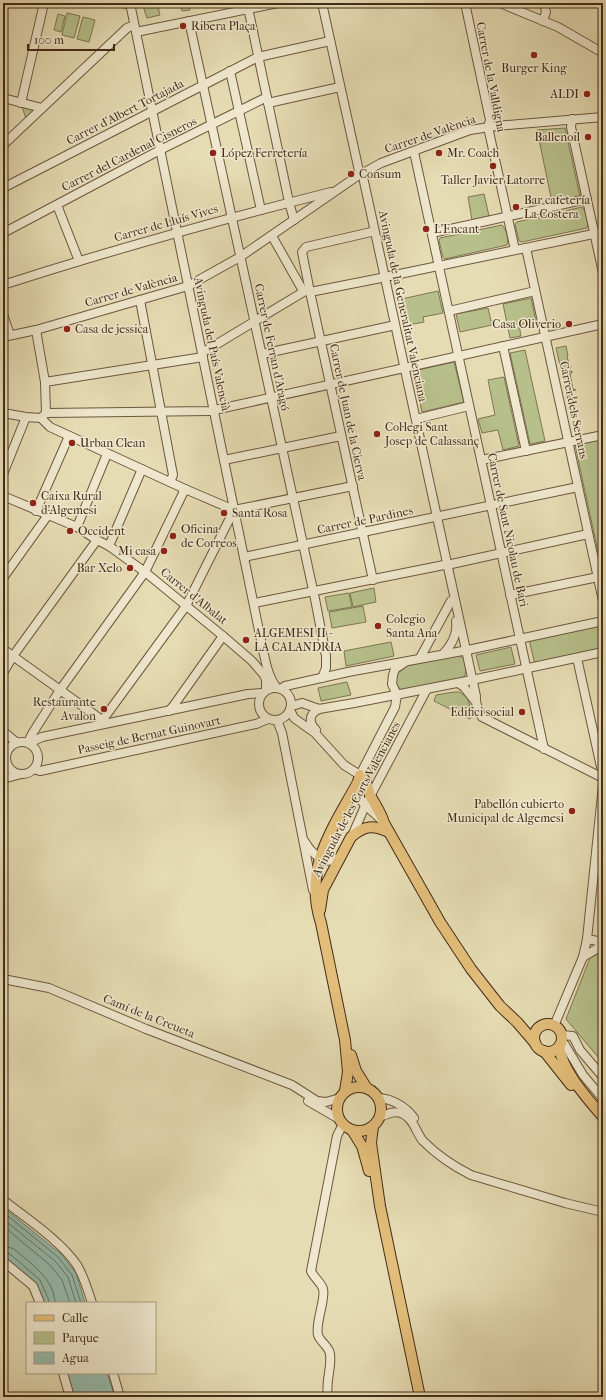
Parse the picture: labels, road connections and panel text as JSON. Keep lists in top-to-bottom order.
{
  "streets": {
    "main road": ["Avinguda de les Corts Valencianes"],
    "street": [
      "Carrer de la Valldigna",
      "Carrer d'Albert Tortajada",
      "Carrer de València",
      "Carrer del Cardenal Cisneros",
      "Carrer de Lluís Vives",
      "Avinguda de la Generalitat Valenciana",
      "Avinguda del País Valencià",
      "Carrer de Ferran d'Aragó",
      "Carrer dels Serrans",
      "Carrer de Juan de la Cierva",
      "Carrer de Pardines",
      "Carrer de Sant Nicolau de Bari",
      "Carrer d'Albalat",
      "Passeig de Bernat Guinovart",
      "Camí de la Creueta"
    ]
  },
  "crossings": [
    ["Carrer de la Valldigna", "Carrer de València"],
    ["Carrer d'Albert Tortajada", "Avinguda de la Generalitat Valenciana"],
    ["Carrer d'Albert Tortajada", "Avinguda del País Valencià"],
    ["Carrer d'Albert Tortajada", "Carrer de Ferran d'Aragó"],
    ["Carrer de València", "Carrer de Lluís Vives"],
    ["Carrer de València", "Avinguda de la Generalitat Valenciana"],
    ["Carrer de València", "Avinguda del País Valencià"],
    ["Carrer de València", "Carrer de Ferran d'Aragó"],
    ["Carrer de València", "Carrer de Sant Nicolau de Bari"],
    ["Carrer del Cardenal Cisneros", "Avinguda de la Generalitat Valenciana"],
    ["Carrer del Cardenal Cisneros", "Avinguda del País Valencià"],
    ["Carrer del Cardenal Cisneros", "Carrer de Ferran d'Aragó"],
    ["Carrer de Lluís Vives", "Avinguda del País Valencià"],
    ["Carrer de Lluís Vives", "Carrer de Ferran d'Aragó"],
    ["Avinguda de la Generalitat Valenciana", "Carrer de Juan de la Cierva"],
    ["Avinguda de la Generalitat Valenciana", "Carrer de Pardines"],
    ["Avinguda del País Valencià", "Carrer de Pardines"],
    ["Avinguda del País Valencià", "Carrer d'Albalat"],
    ["Avinguda del País Valencià", "Passeig de Bernat Guinovart"],
    ["Carrer de Ferran d'Aragó", "Carrer de Pardines"],
    ["Carrer dels Serrans", "Carrer de Pardines"],
    ["Carrer de Juan de la Cierva", "Carrer de Pardines"],
    ["Carrer de Pardines", "Carrer de Sant Nicolau de Bari"],
    ["Carrer d'Albalat", "Passeig de Bernat Guinovart"]
  ],
  "places": [
    "Ribera Plaça",
    "Burger King",
    "ALDI",
    "Ballenoil",
    "López Ferretería",
    "Mr. Coach",
    "Taller Javier Latorre",
    "Consum",
    "Bar cafetería La Costera",
    "L'Encant",
    "Casa Oliverio",
    "Casa de jessica",
    "Col·legi Sant Josep de Calassanç",
    "Urban Clean",
    "Caixa Rural d'Algemesi",
    "Santa Rosa",
    "Occident",
    "Oficina de Correos",
    "Mi casa",
    "Bar Xelo",
    "Colegio Santa Ana",
    "ALGEMESI II - LA CALANDRIA",
    "Restaurante Avalon",
    "Edifici social",
    "Pabellón cubierto Municipal de Algemesi"
  ],
  "legend": ["Calle", "Parque", "Agua"],
  "scale_bar": "100 m"
}
